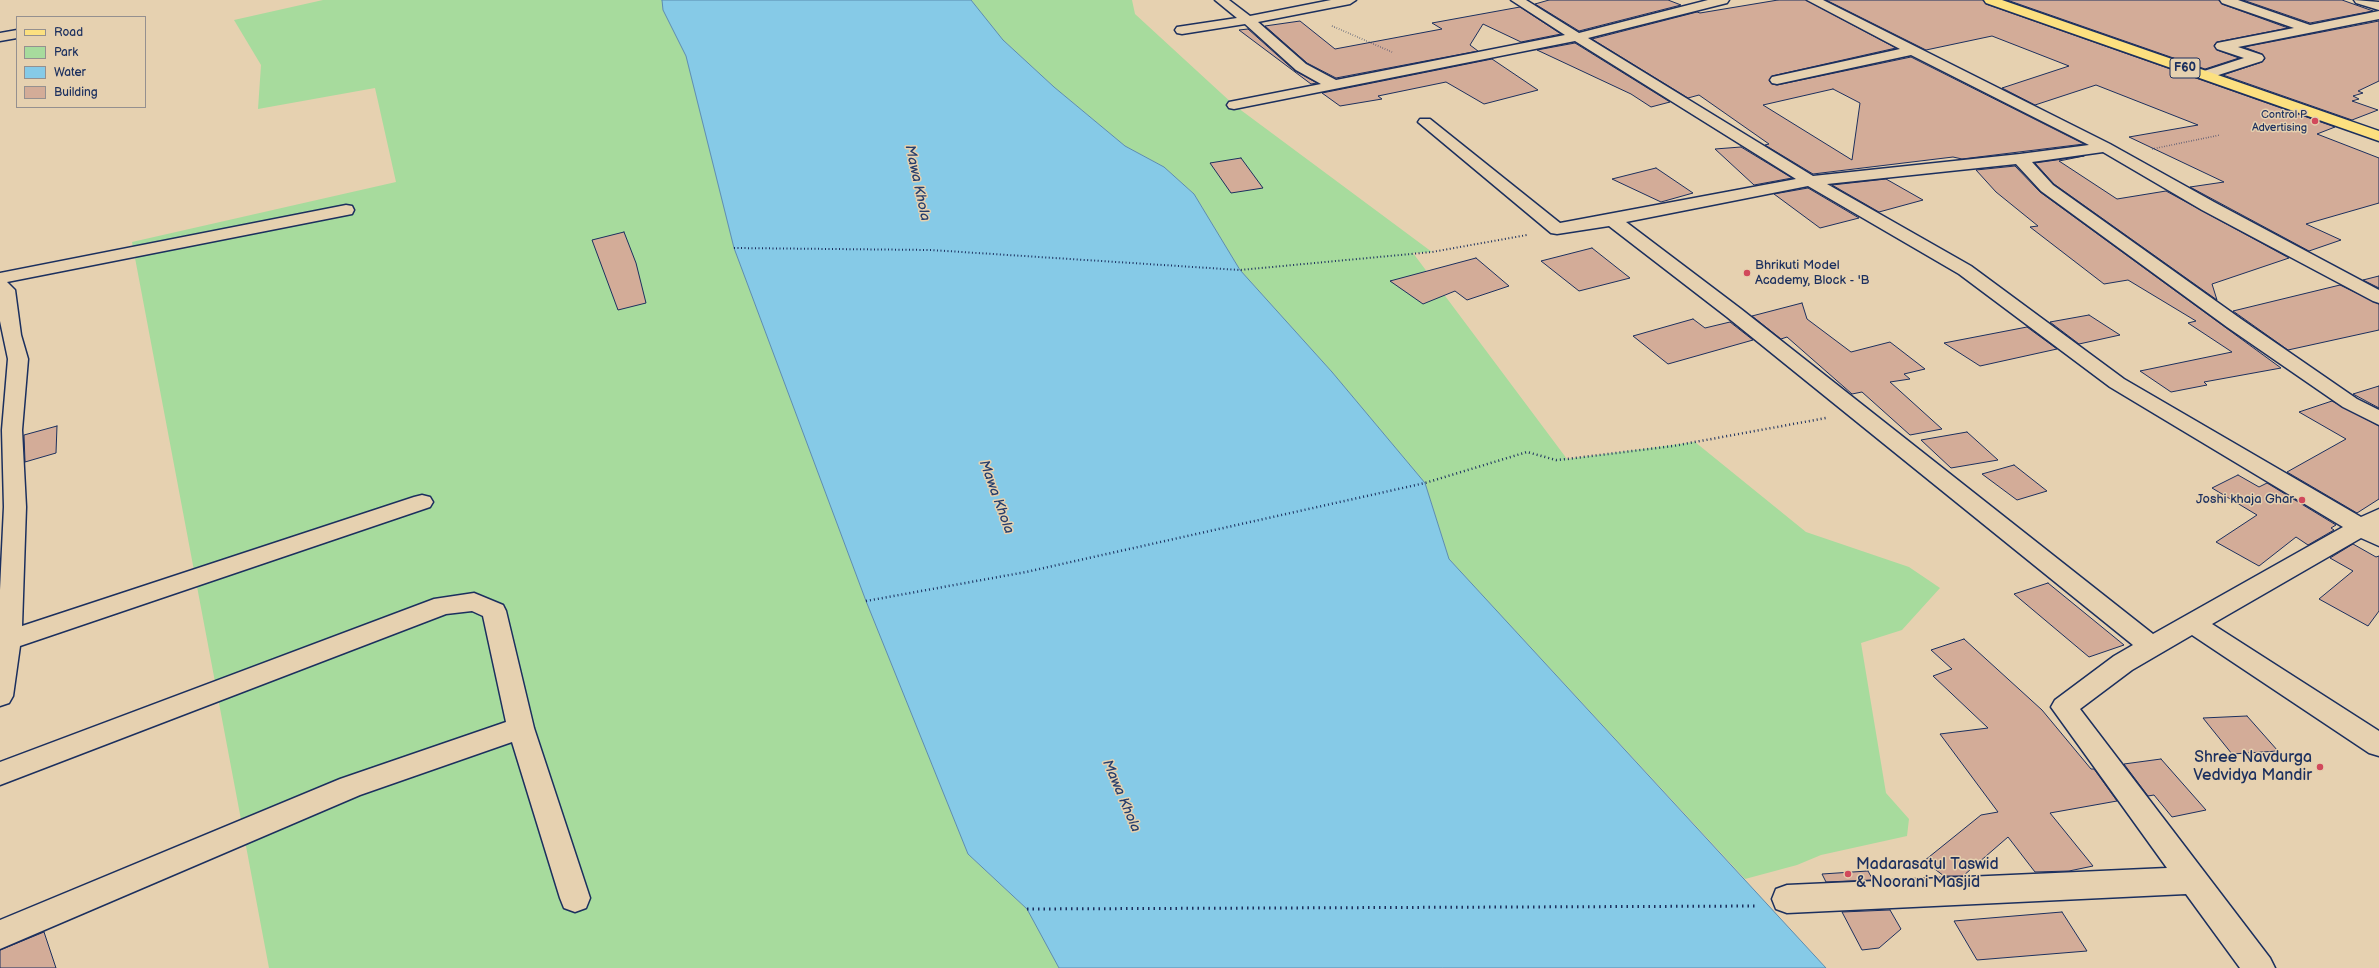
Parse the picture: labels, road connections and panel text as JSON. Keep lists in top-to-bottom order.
{
  "streets": {
    "main road": ["F60"]
  },
  "water": ["Mawa Khola"],
  "places": [
    "Control P Advertising",
    "Bhrikuti Model Academy, Block - 'B",
    "Joshi khaja Ghar",
    "Shree Navdurga Vedvidya Mandir",
    "Madarasatul Taswid & Noorani Masjid"
  ],
  "legend": [
    "Road",
    "Park",
    "Water",
    "Building"
  ]
}
